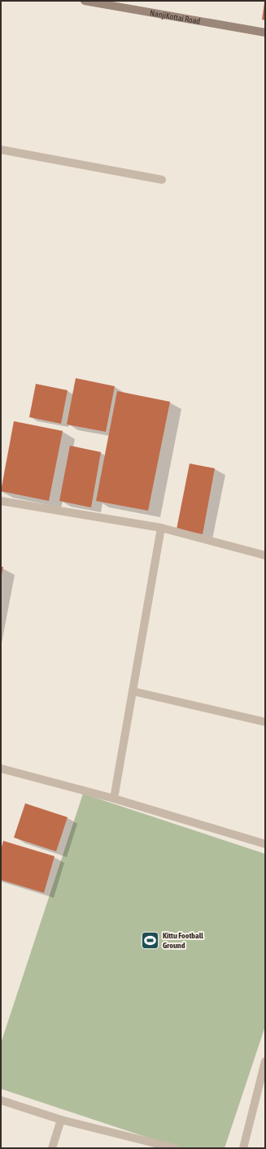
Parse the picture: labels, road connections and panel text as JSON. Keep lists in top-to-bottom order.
{
  "streets": {
    "main road": ["NanjiKottai Road"]
  },
  "places": {
    "sports": ["Kittu Football Ground"]
  }
}
